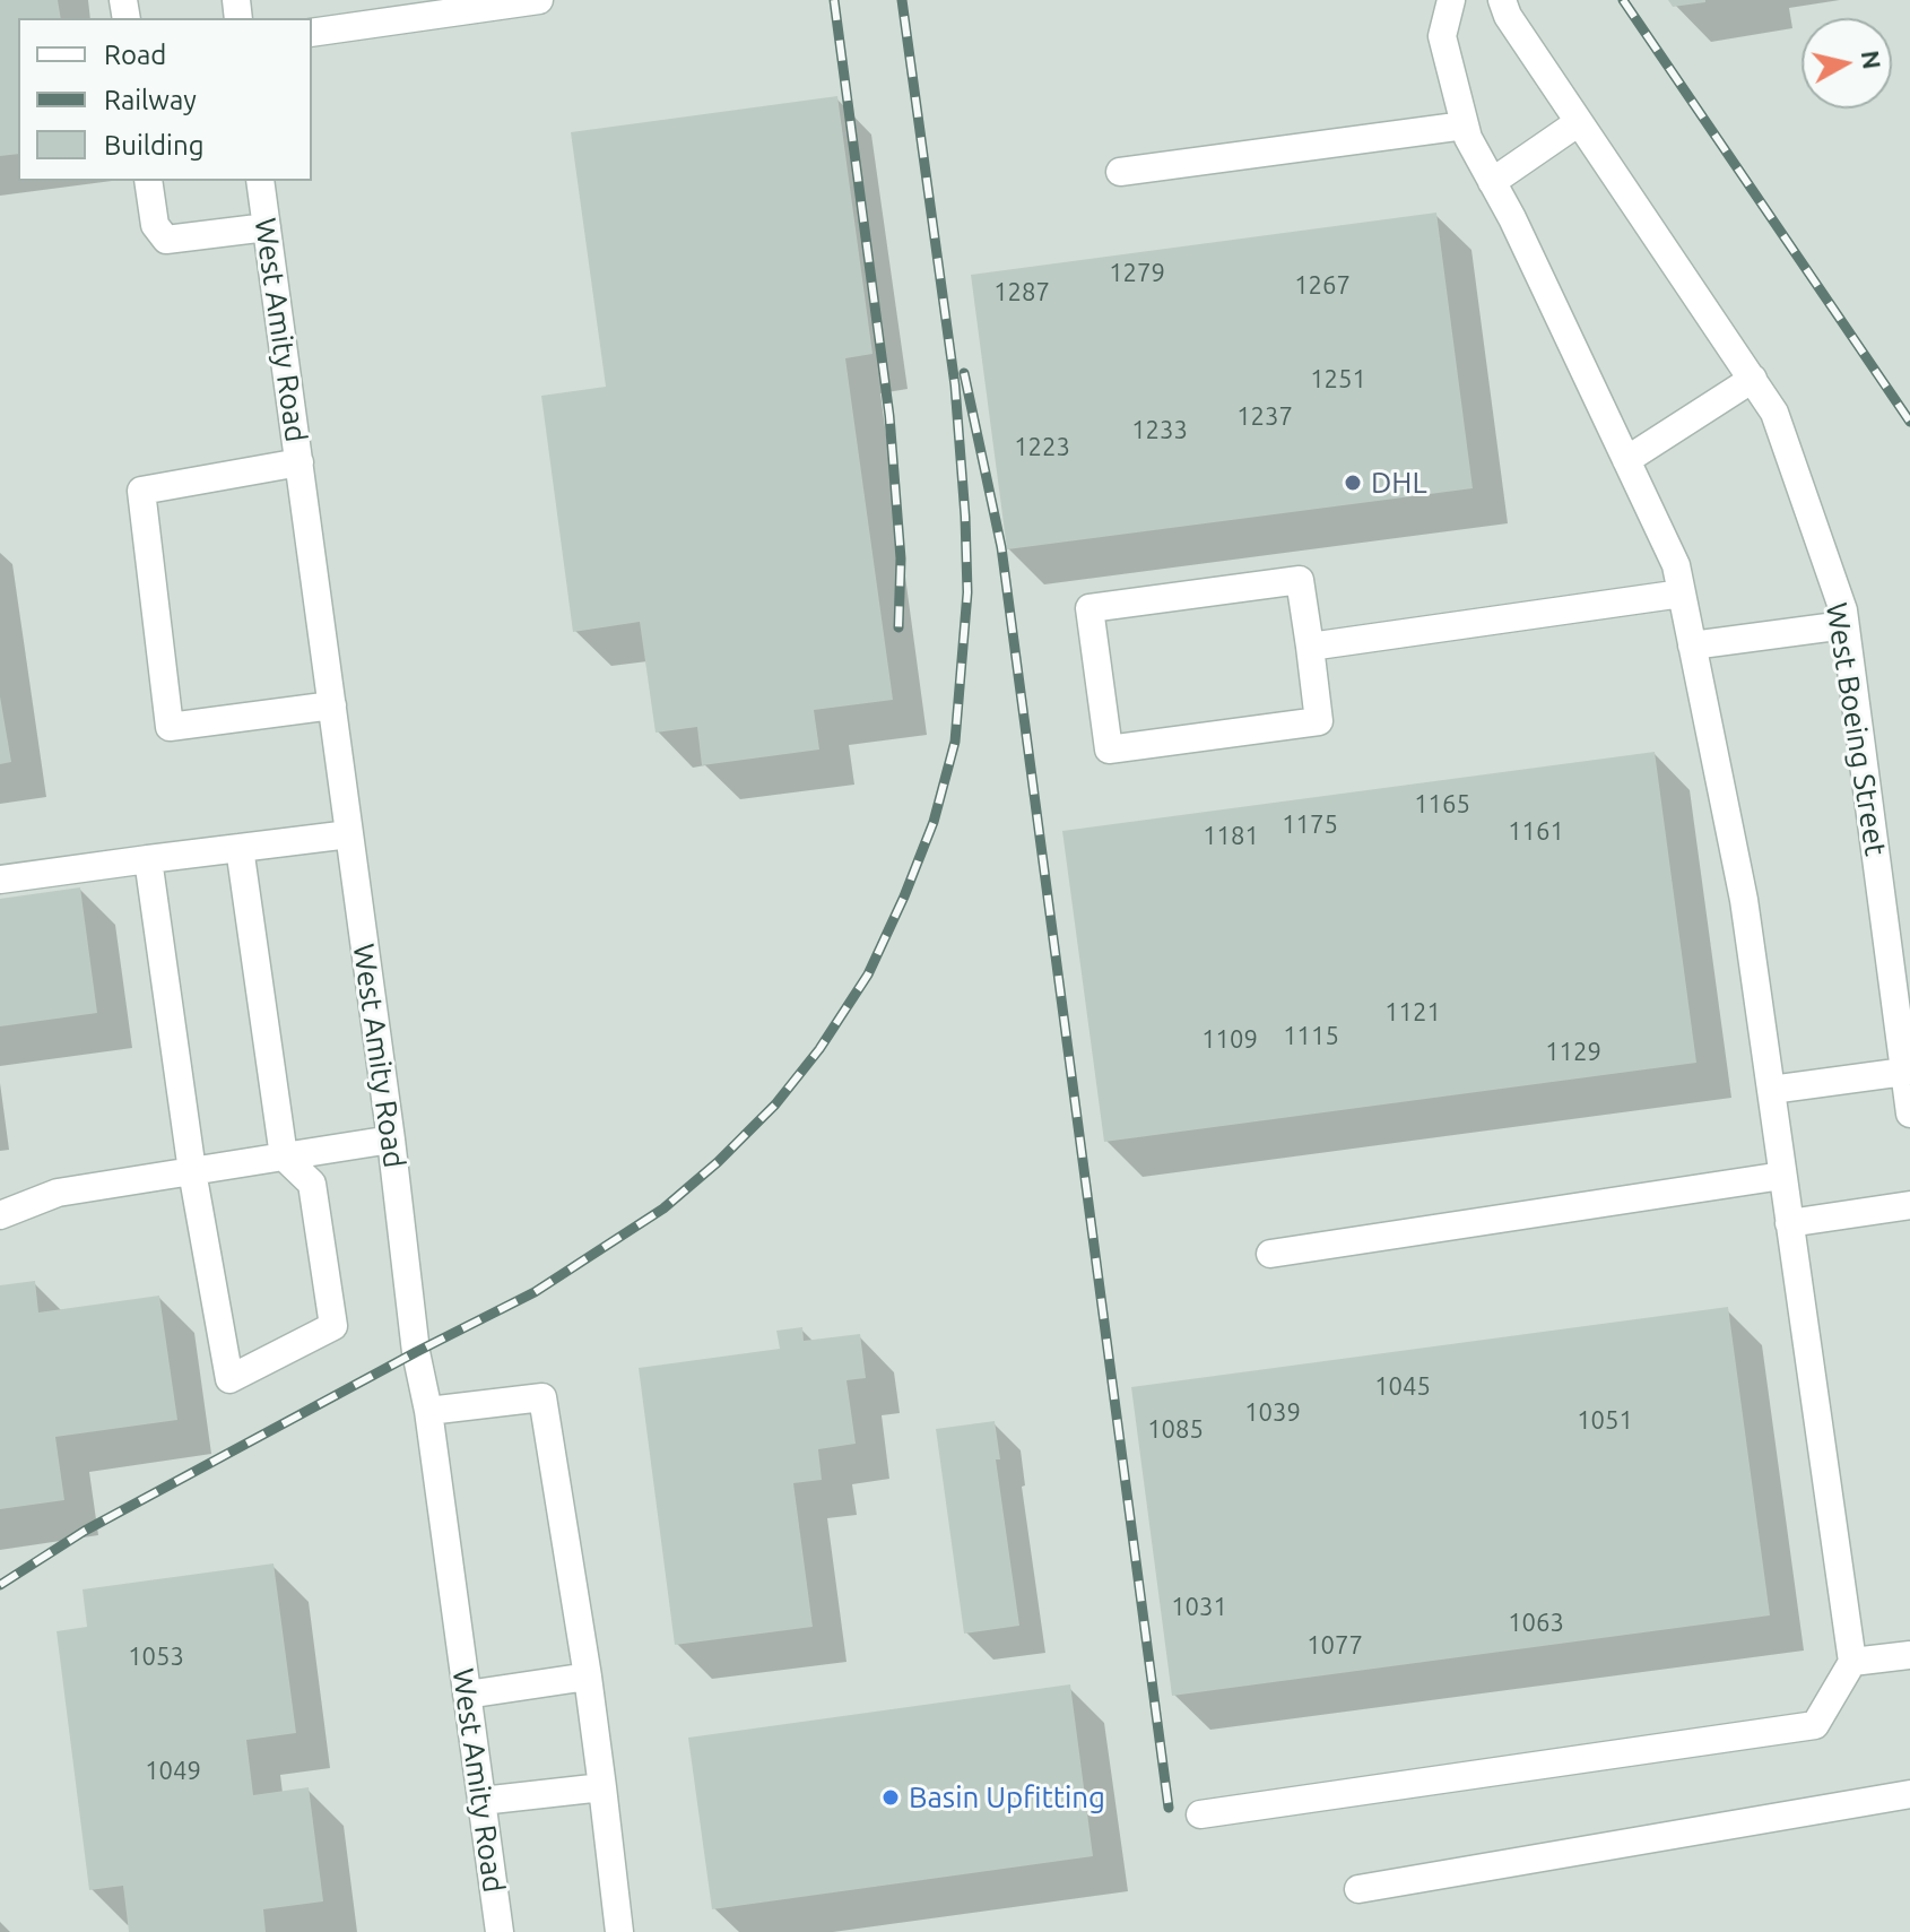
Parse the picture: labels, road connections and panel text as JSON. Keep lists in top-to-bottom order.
{
  "streets": {
    "street": ["West Amity Road", "West Boeing Street"]
  },
  "places": ["DHL", "Basin Upfitting"],
  "house_numbers": [
    "1279",
    "1267",
    "1287",
    "1251",
    "1237",
    "1233",
    "1223",
    "1165",
    "1175",
    "1161",
    "1181",
    "1121",
    "1115",
    "1109",
    "1129",
    "1045",
    "1039",
    "1051",
    "1085",
    "1031",
    "1063",
    "1077",
    "1053",
    "1049"
  ],
  "legend": ["Road", "Railway", "Building"],
  "north": "right"
}
